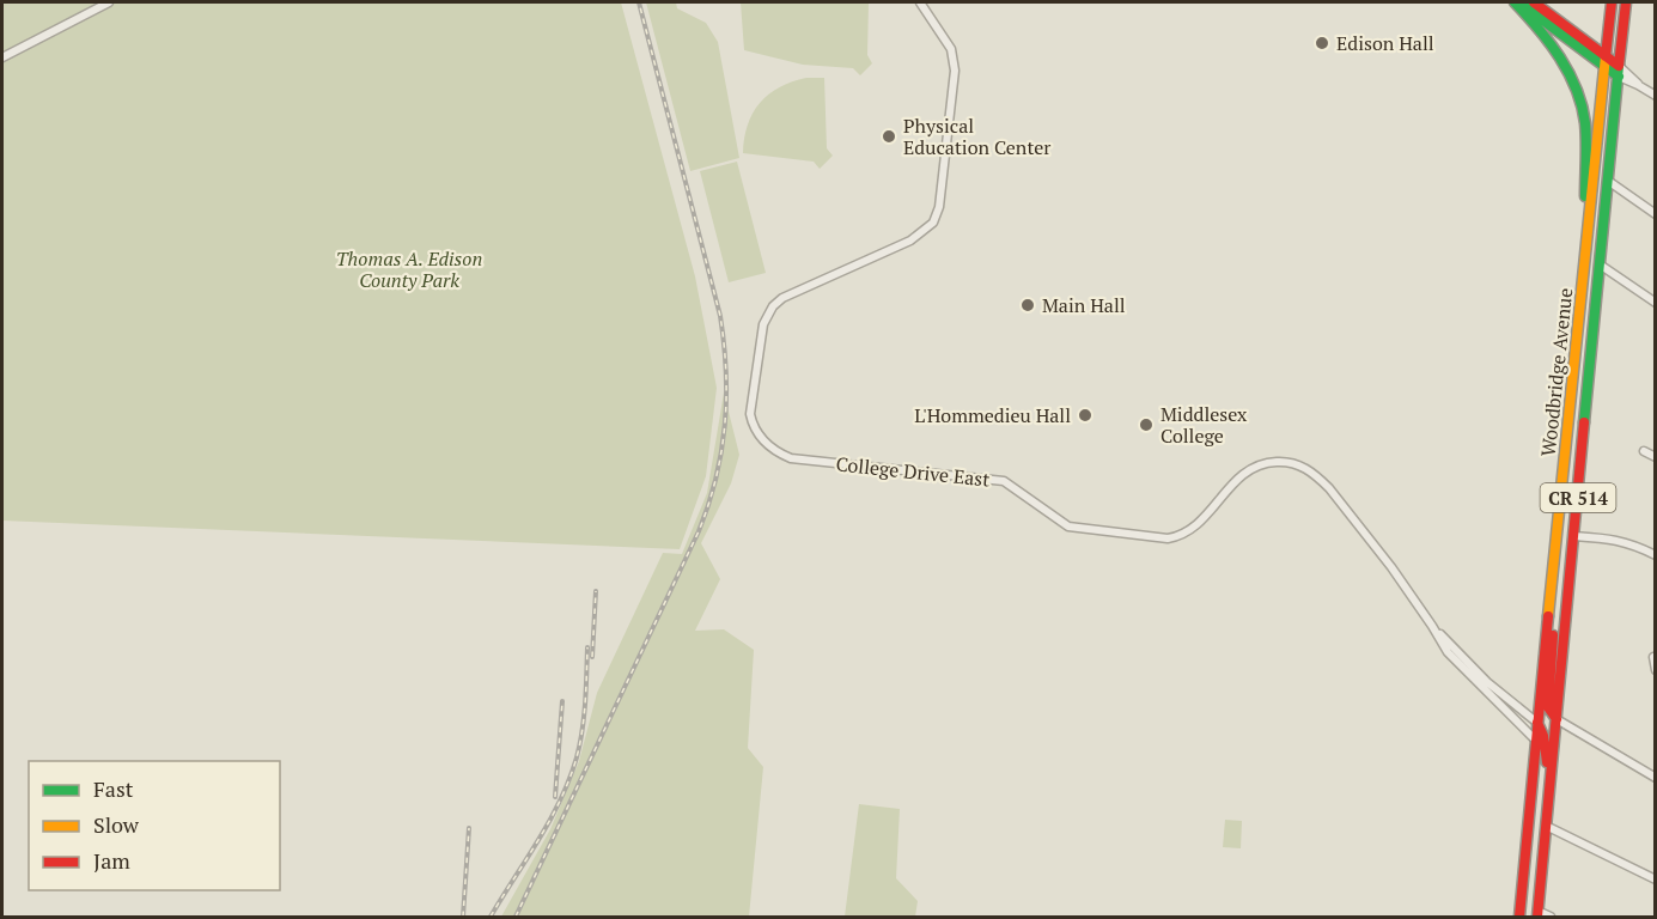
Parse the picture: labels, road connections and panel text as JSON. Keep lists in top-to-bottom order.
{
  "streets": {
    "main road": ["Woodbridge Avenue", "CR 514"],
    "street": ["College Drive East"]
  },
  "crossings": [
    ["Woodbridge Avenue", "College Drive East"]
  ],
  "parks": ["Thomas A. Edison County Park"],
  "places": [
    "Edison Hall",
    "Physical Education Center",
    "Main Hall",
    "L'Hommedieu Hall",
    "Middlesex College"
  ],
  "legend": ["Fast", "Slow", "Jam"]
}
